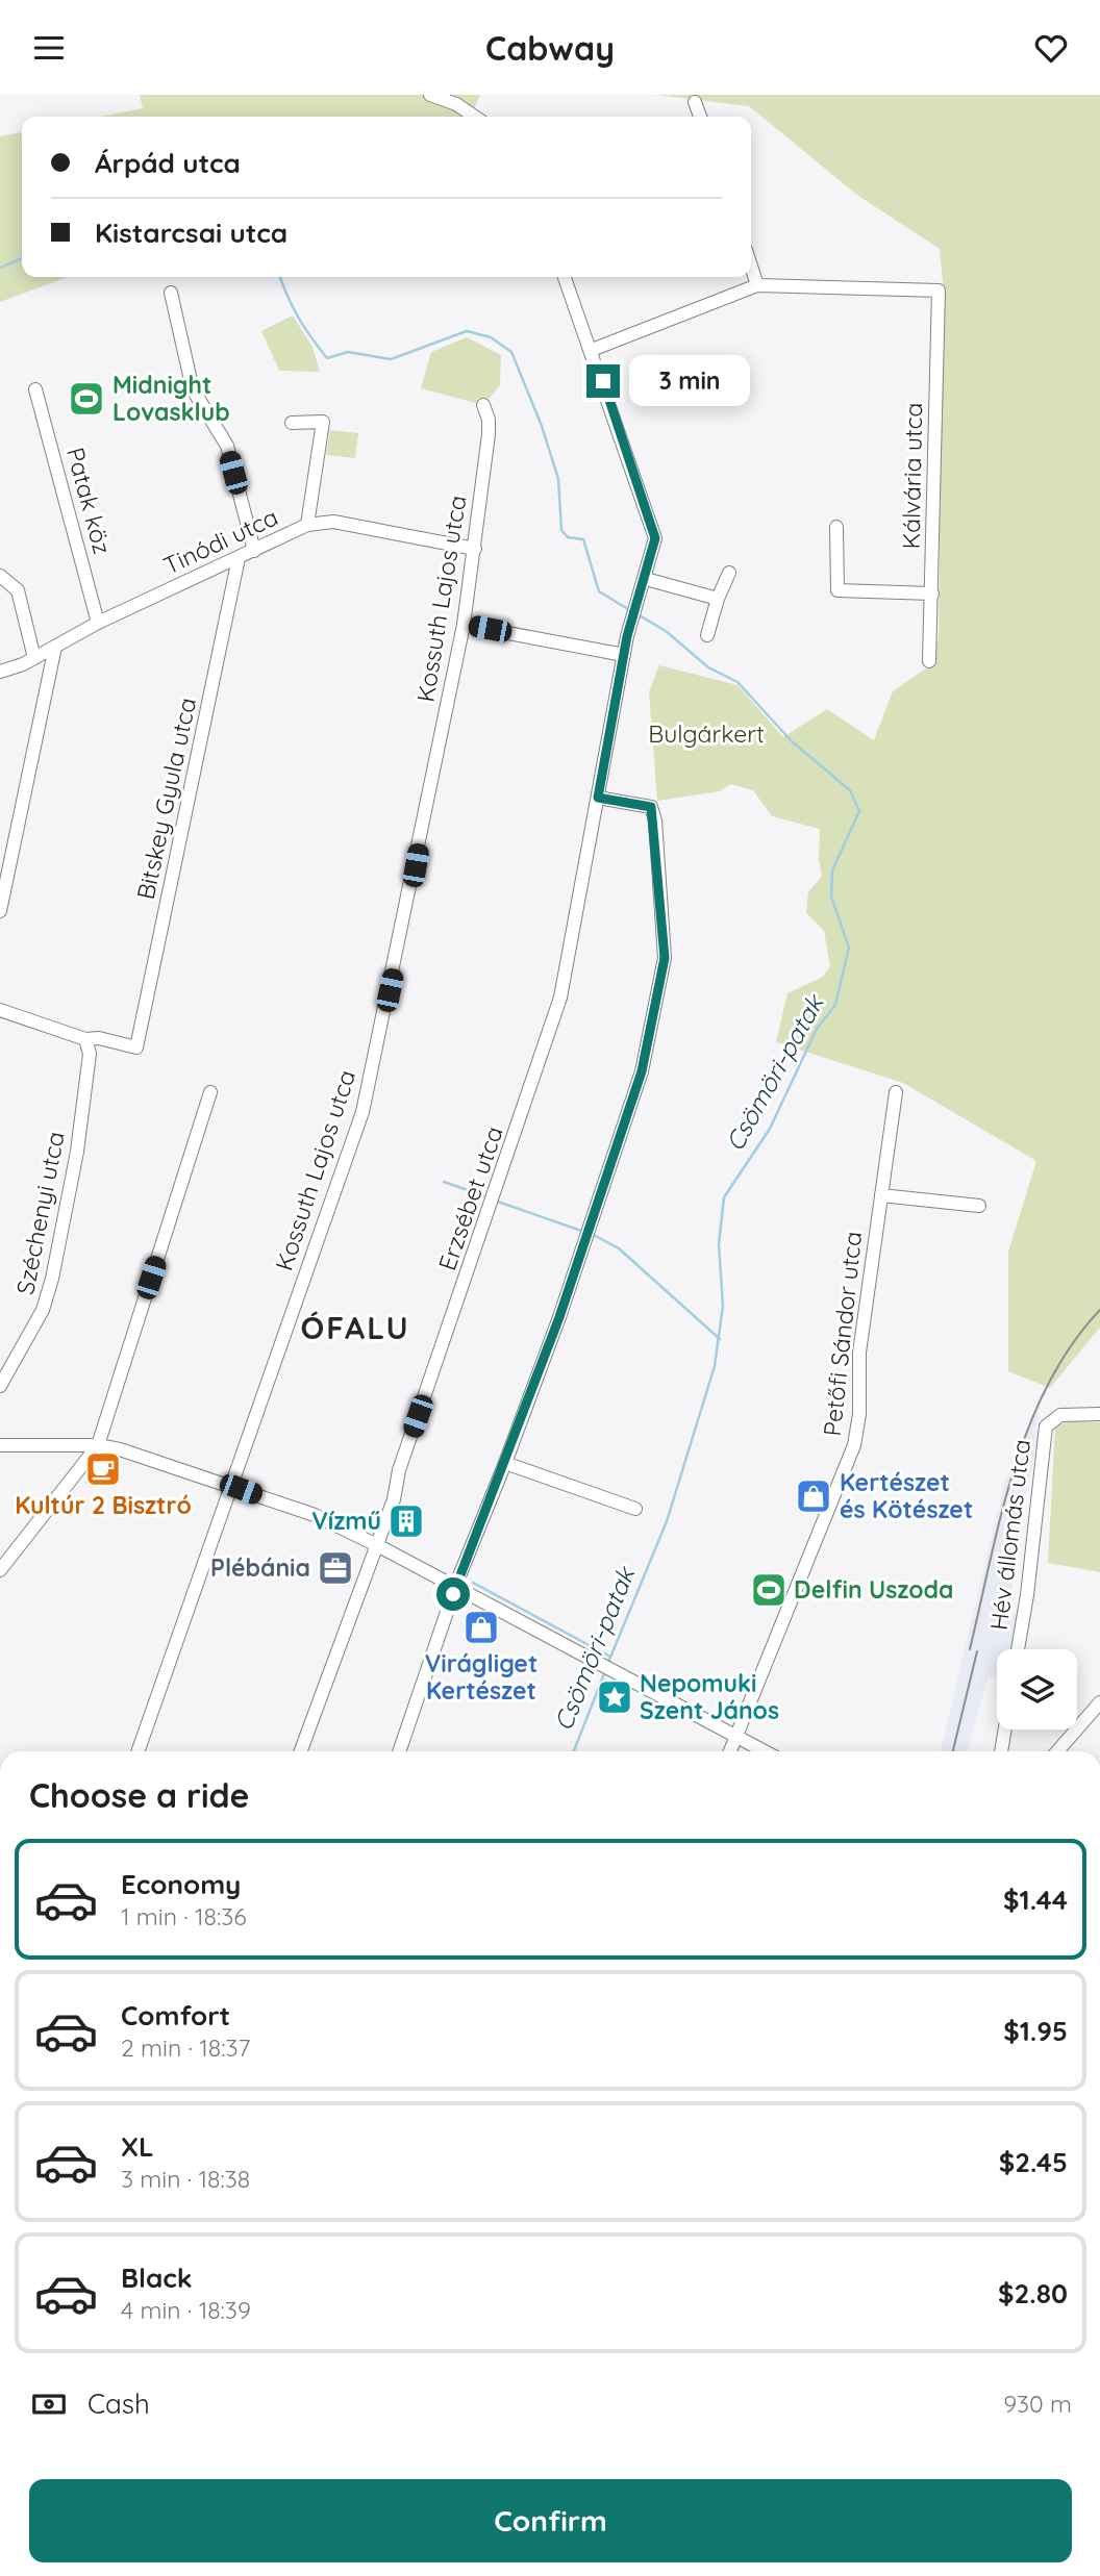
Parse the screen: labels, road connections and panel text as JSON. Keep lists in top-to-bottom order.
{
  "streets": {
    "street": [
      "Kálvária utca",
      "Patak köz",
      "Tinódi utca",
      "Kossuth Lajos utca",
      "Bitskey Gyula utca",
      "Erzsébet utca",
      "Széchenyi utca",
      "Petőfi Sándor utca",
      "Hév állomás utca"
    ]
  },
  "crossings": [
    ["Patak köz", "Tinódi utca"],
    ["Tinódi utca", "Kossuth Lajos utca"],
    ["Tinódi utca", "Bitskey Gyula utca"],
    ["Bitskey Gyula utca", "Széchenyi utca"]
  ],
  "districts": ["ÓFALU"],
  "water": ["Csömöri-patak"],
  "parks": ["Bulgárkert"],
  "places": {
    "sports": ["Midnight Lovasklub", "Delfin Uszoda"],
    "cafe": ["Kultúr 2 Bisztró"],
    "shop": ["Kertészet és Kötészet", "Virágliget Kertészet"],
    "building": ["Vízmű"],
    "office": ["Plébánia"],
    "place": ["Nepomuki Szent János"]
  },
  "page": {
    "header": "Cabway",
    "banner": ["Árpád utca", "Kistarcsai utca"],
    "bubble": "3 min",
    "heading": "Choose a ride",
    "list": [
      {
        "name": "Economy",
        "note": "1 min · 18:36",
        "value": "$1.44"
      },
      {
        "name": "Comfort",
        "note": "2 min · 18:37",
        "value": "$1.95"
      },
      {
        "name": "XL",
        "note": "3 min · 18:38",
        "value": "$2.45"
      },
      {
        "name": "Black",
        "note": "4 min · 18:39",
        "value": "$2.80"
      }
    ],
    "pay": ["Cash", "930 m"],
    "buttons": "Confirm"
  }
}
